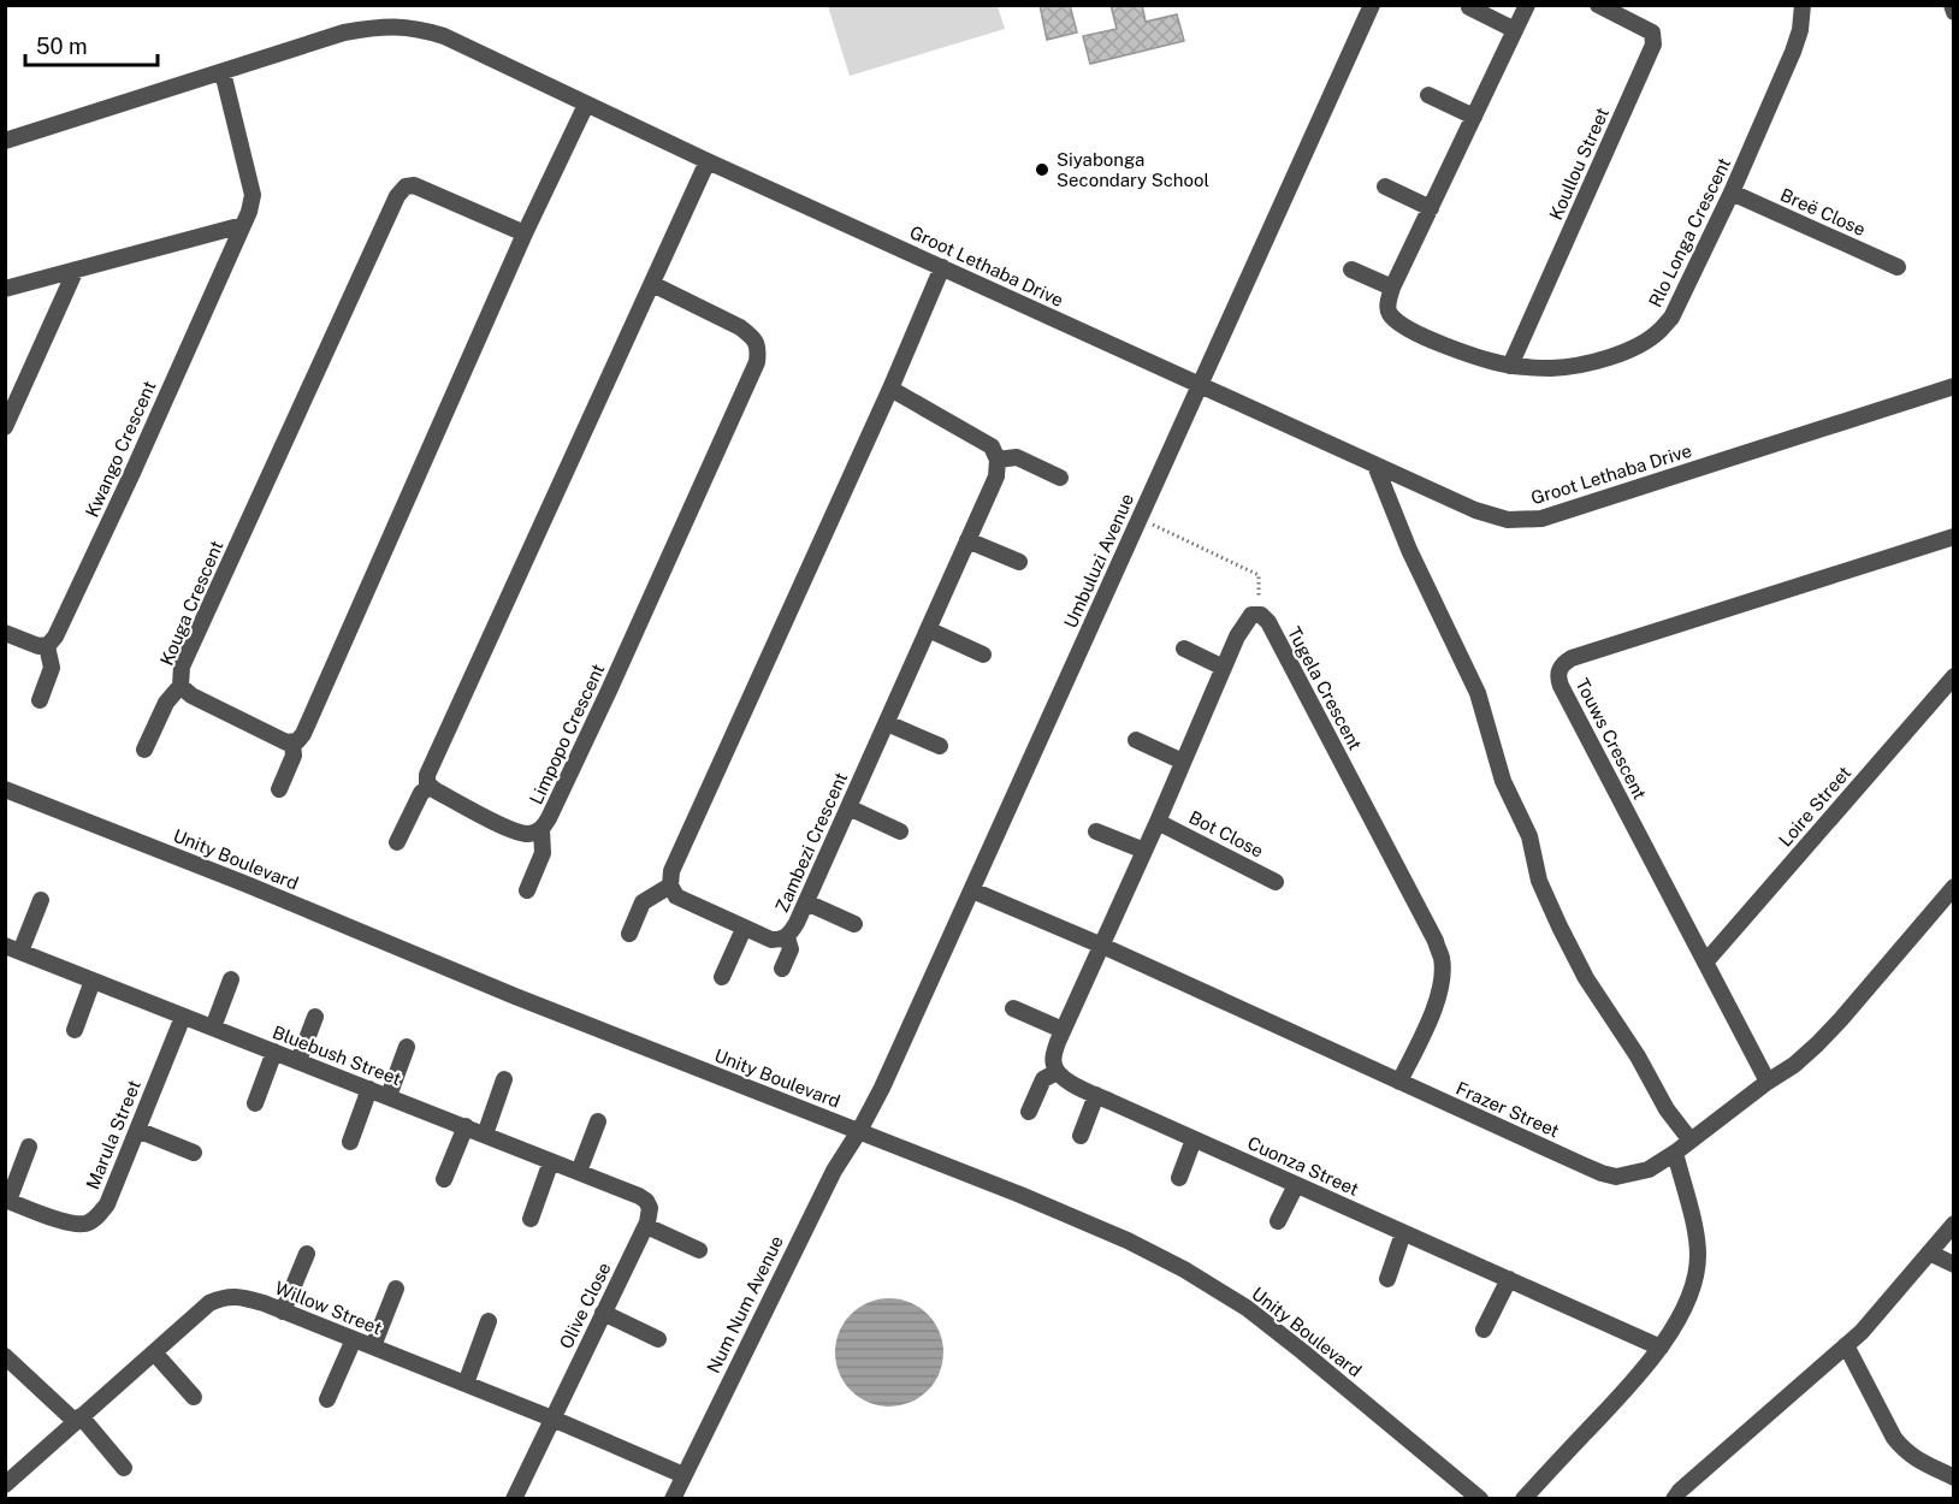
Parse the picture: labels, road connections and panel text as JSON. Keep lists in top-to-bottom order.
{
  "streets": {
    "street": [
      "Koullou Street",
      "Breë Close",
      "Rlo Longa Crescent",
      "Groot Lethaba Drive",
      "Kwango Crescent",
      "Umbuluzi Avenue",
      "Kouga Crescent",
      "Tugela Crescent",
      "Limpopo Crescent",
      "Touws Crescent",
      "Loire Street",
      "Bot Close",
      "Zambezi Crescent",
      "Unity Boulevard",
      "Bluebush Street",
      "Frazer Street",
      "Marula Street",
      "Cuonza Street",
      "Num Num Avenue",
      "Olive Close",
      "Willow Street"
    ]
  },
  "crossings": [
    ["Koullou Street", "Rlo Longa Crescent"],
    ["Breë Close", "Rlo Longa Crescent"],
    ["Groot Lethaba Drive", "Kwango Crescent"],
    ["Groot Lethaba Drive", "Umbuluzi Avenue"],
    ["Umbuluzi Avenue", "Unity Boulevard"],
    ["Umbuluzi Avenue", "Frazer Street"],
    ["Umbuluzi Avenue", "Num Num Avenue"],
    ["Tugela Crescent", "Frazer Street"],
    ["Touws Crescent", "Loire Street"],
    ["Touws Crescent", "Frazer Street"],
    ["Unity Boulevard", "Num Num Avenue"],
    ["Bluebush Street", "Marula Street"],
    ["Bluebush Street", "Olive Close"],
    ["Num Num Avenue", "Willow Street"],
    ["Olive Close", "Willow Street"]
  ],
  "places": ["Siyabonga Secondary School"],
  "scale_bar": "50 m"
}
